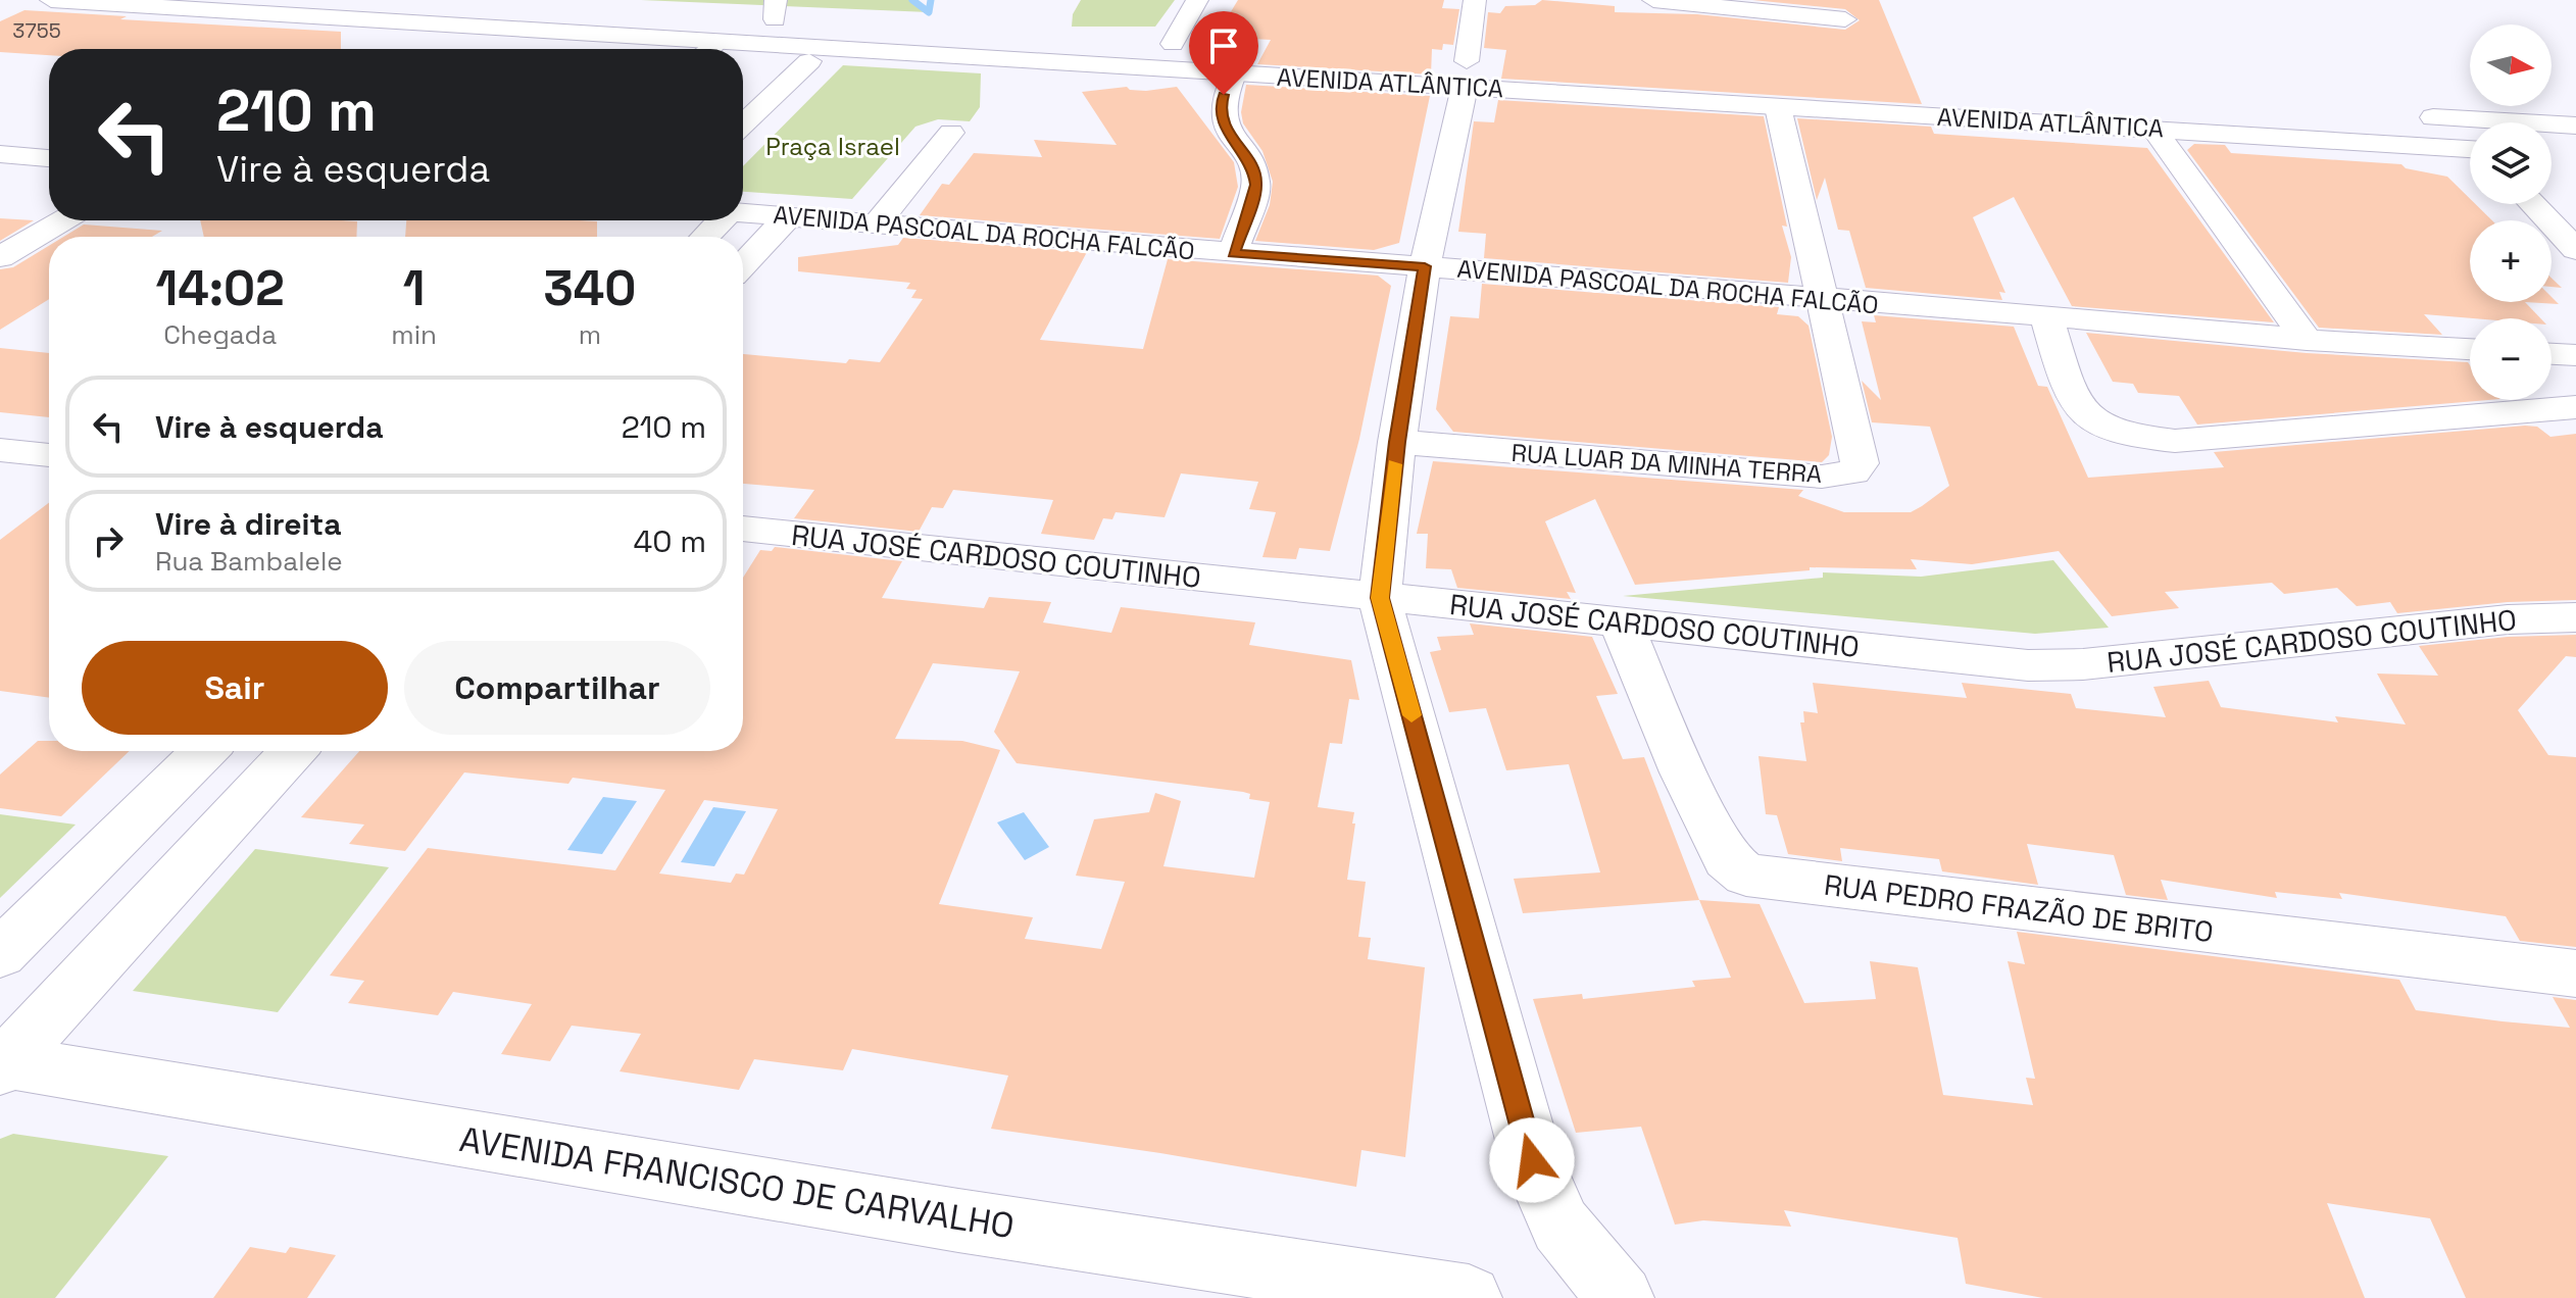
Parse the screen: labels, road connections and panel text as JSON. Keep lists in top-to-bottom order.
{
  "streets": {
    "street": [
      "AVENIDA ATLÂNTICA",
      "AVENIDA PASCOAL DA ROCHA FALCÃO",
      "RUA LUAR DA MINHA TERRA",
      "RUA JOSÉ CARDOSO COUTINHO",
      "RUA PEDRO FRAZÃO DE BRITO",
      "AVENIDA FRANCISCO DE CARVALHO"
    ]
  },
  "crossings": [
    ["AVENIDA ATLÂNTICA", "RUA LUAR DA MINHA TERRA"],
    ["AVENIDA PASCOAL DA ROCHA FALCÃO", "RUA LUAR DA MINHA TERRA"],
    ["RUA JOSÉ CARDOSO COUTINHO", "RUA PEDRO FRAZÃO DE BRITO"]
  ],
  "parks": ["Praça Israel"],
  "house_numbers": ["3755"],
  "north": "right",
  "page": {
    "map_buttons": ["+", "−"],
    "turn": ["210 m", "Vire à esquerda"],
    "eta": [
      "14:02",
      "Chegada",
      "1",
      "min",
      "340",
      "m"
    ],
    "list": [
      {
        "name": "Vire à esquerda",
        "value": "210 m"
      },
      {
        "name": "Vire à direita",
        "note": "Rua Bambalele",
        "value": "40 m"
      }
    ],
    "buttons": ["Sair", "Compartilhar"]
  }
}
